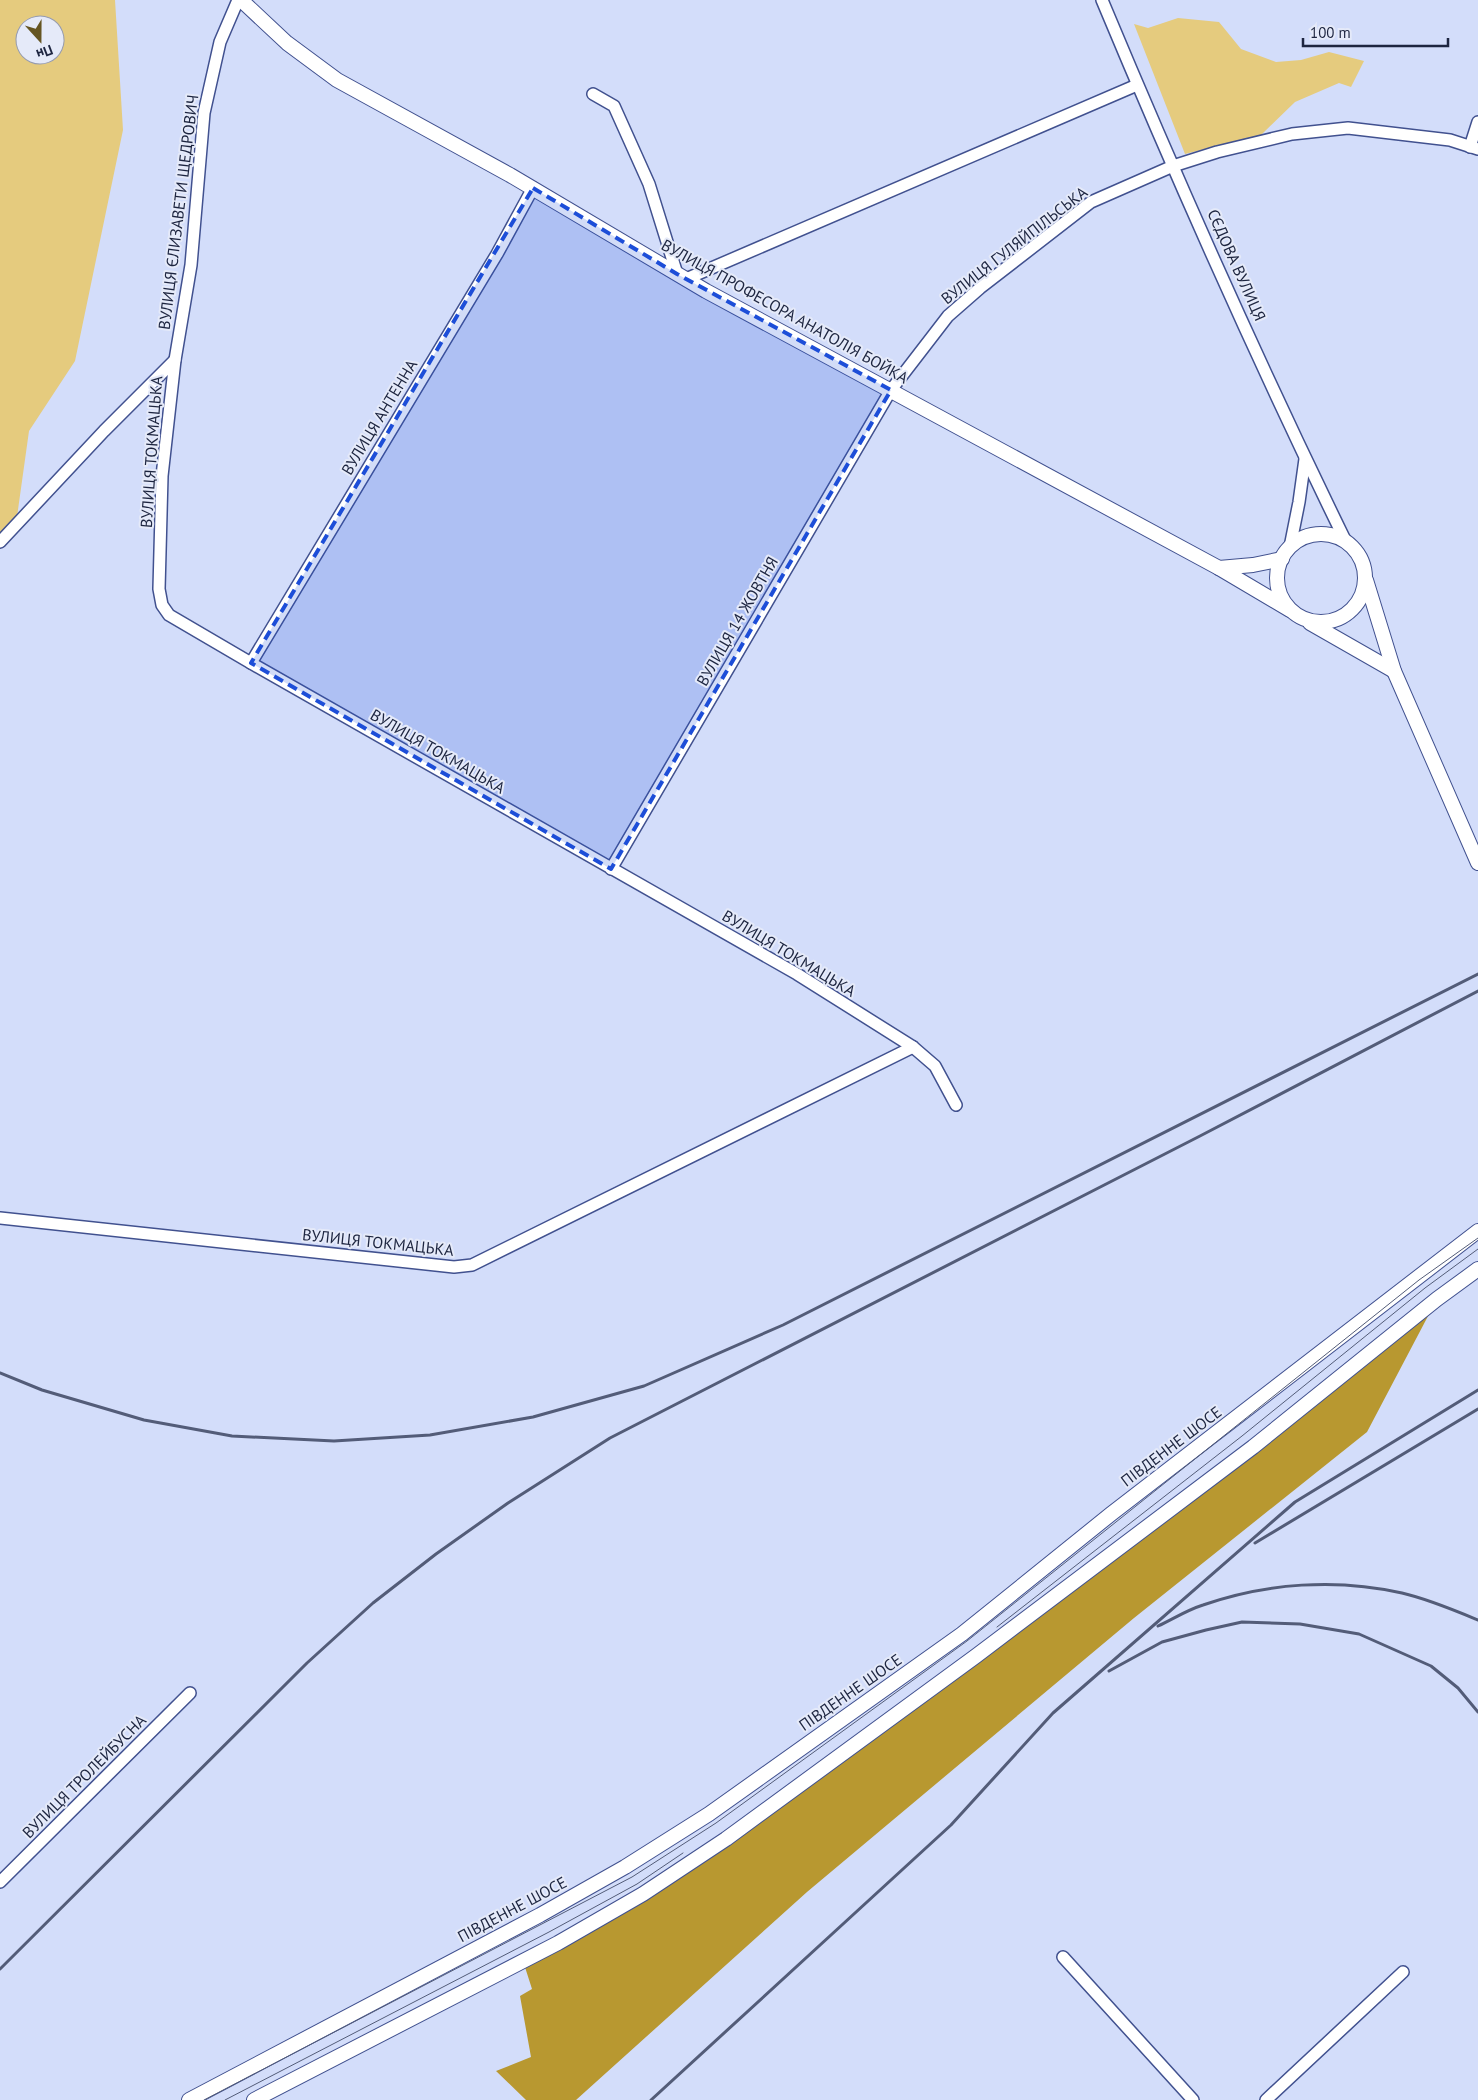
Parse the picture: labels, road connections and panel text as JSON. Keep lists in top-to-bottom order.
{
  "streets": {
    "main road": ["ВУЛИЦЯ ПРОФЕСОРА АНАТОЛІЯ БОЙКА", "ПІВДЕННЕ ШОСЕ"],
    "street": [
      "ВУЛИЦЯ ЄЛИЗАВЕТИ ЩЕДРОВИЧ",
      "ВУЛИЦЯ ГУЛЯЙПІЛЬСЬКА",
      "СЄДОВА ВУЛИЦЯ",
      "ВУЛИЦЯ АНТЕННА",
      "ВУЛИЦЯ ТОКМАЦЬКА",
      "ВУЛИЦЯ 14 ЖОВТНЯ",
      "ВУЛИЦЯ ТРОЛЕЙБУСНА"
    ]
  },
  "crossings": [
    ["ВУЛИЦЯ ЄЛИЗАВЕТИ ЩЕДРОВИЧ", "ВУЛИЦЯ ПРОФЕСОРА АНАТОЛІЯ БОЙКА"],
    ["ВУЛИЦЯ ЄЛИЗАВЕТИ ЩЕДРОВИЧ", "ВУЛИЦЯ ТОКМАЦЬКА"],
    ["ВУЛИЦЯ ГУЛЯЙПІЛЬСЬКА", "СЄДОВА ВУЛИЦЯ"],
    ["ВУЛИЦЯ ГУЛЯЙПІЛЬСЬКА", "ВУЛИЦЯ ПРОФЕСОРА АНАТОЛІЯ БОЙКА"],
    ["ВУЛИЦЯ ГУЛЯЙПІЛЬСЬКА", "ВУЛИЦЯ 14 ЖОВТНЯ"],
    ["СЄДОВА ВУЛИЦЯ", "ВУЛИЦЯ ПРОФЕСОРА АНАТОЛІЯ БОЙКА"],
    ["ВУЛИЦЯ ПРОФЕСОРА АНАТОЛІЯ БОЙКА", "ВУЛИЦЯ АНТЕННА"],
    ["ВУЛИЦЯ ПРОФЕСОРА АНАТОЛІЯ БОЙКА", "ВУЛИЦЯ 14 ЖОВТНЯ"],
    ["ВУЛИЦЯ АНТЕННА", "ВУЛИЦЯ ТОКМАЦЬКА"],
    ["ВУЛИЦЯ ТОКМАЦЬКА", "ВУЛИЦЯ 14 ЖОВТНЯ"]
  ],
  "scale_bar": "100 m",
  "north": "bottom"
}
